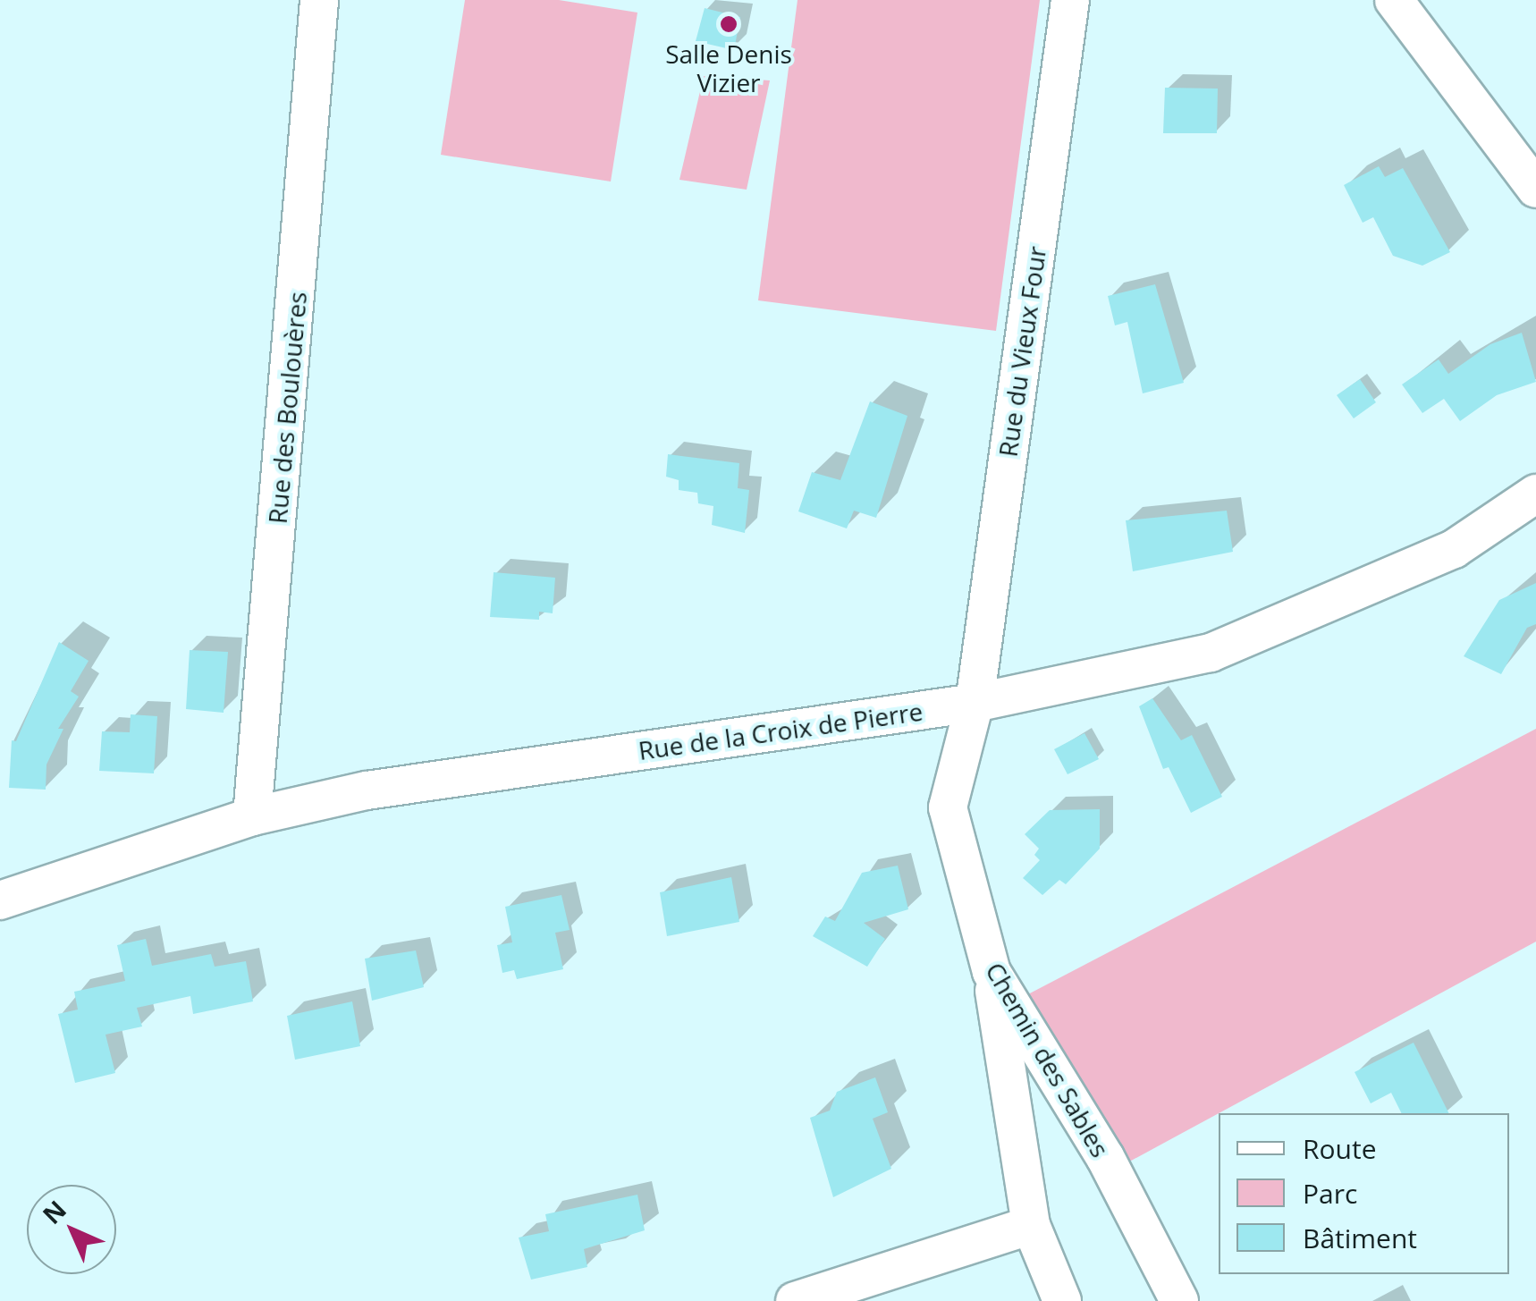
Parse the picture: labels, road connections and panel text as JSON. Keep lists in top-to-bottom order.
{
  "streets": {
    "street": [
      "Rue du Vieux Four",
      "Rue des Boulouères",
      "Rue de la Croix de Pierre",
      "Chemin des Sables"
    ]
  },
  "crossings": [
    ["Rue du Vieux Four", "Rue de la Croix de Pierre"],
    ["Rue du Vieux Four", "Chemin des Sables"],
    ["Rue des Boulouères", "Rue de la Croix de Pierre"],
    ["Rue de la Croix de Pierre", "Chemin des Sables"]
  ],
  "places": ["Salle Denis Vizier"],
  "legend": ["Route", "Parc", "Bâtiment"],
  "north": "top left"
}
